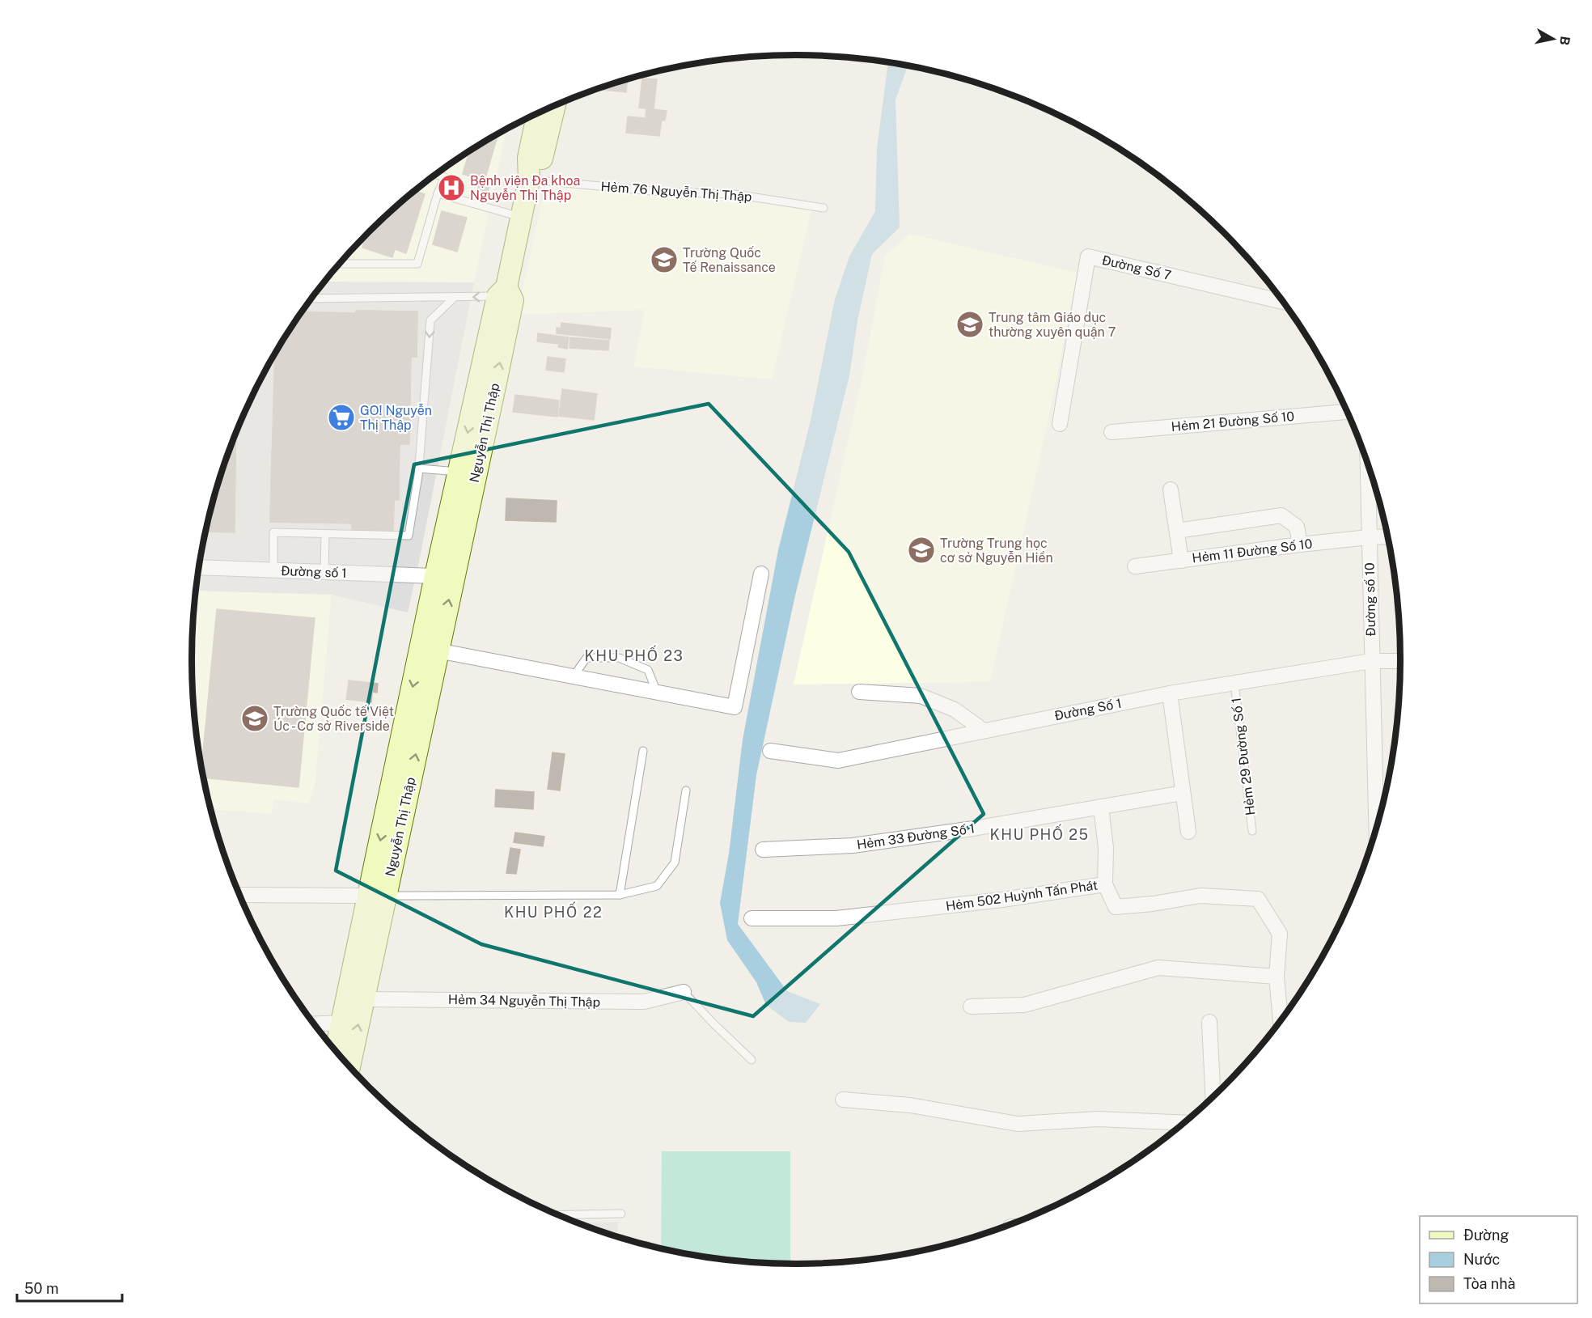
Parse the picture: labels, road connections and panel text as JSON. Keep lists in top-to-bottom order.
{
  "streets": {
    "main road": ["Nguyễn Thị Thập"],
    "street": [
      "Đường Số 7",
      "Hẻm 21 Đường Số 10",
      "Hẻm 11 Đường Số 10",
      "Đường số 1",
      "Đường số 10",
      "Đường Số 1",
      "Hẻm 33 Đường Số 1",
      "Hẻm 502 Huỳnh Tấn Phát",
      "Hẻm 34 Nguyễn Thị Thập"
    ],
    "lane": ["Hẻm 76 Nguyễn Thị Thập", "Hẻm 29 Đường Số 1"]
  },
  "crossings": [
    ["Hẻm 76 Nguyễn Thị Thập", "Nguyễn Thị Thập"],
    ["Nguyễn Thị Thập", "Đường số 1"],
    ["Nguyễn Thị Thập", "Hẻm 34 Nguyễn Thị Thập"],
    ["Hẻm 11 Đường Số 10", "Đường số 10"],
    ["Đường số 10", "Đường Số 1"],
    ["Đường Số 1", "Hẻm 29 Đường Số 1"]
  ],
  "districts": ["KHU PHỐ 23", "KHU PHỐ 25", "KHU PHỐ 22"],
  "places": {
    "hospital": ["Bệnh viện Đa khoa Nguyễn Thị Thập"],
    "school or university": [
      "Trường Quốc Tế Renaissance",
      "Trung tâm Giáo dục thường xuyên quận 7",
      "Trường Trung học cơ sở Nguyễn Hiền",
      "Trường Quốc tế Việt Úc - Cơ sở Riverside"
    ],
    "supermarket": ["GO! Nguyễn Thị Thập"]
  },
  "legend": ["Đường", "Nước", "Tòa nhà"],
  "scale_bar": "50 m",
  "north": "right"
}
